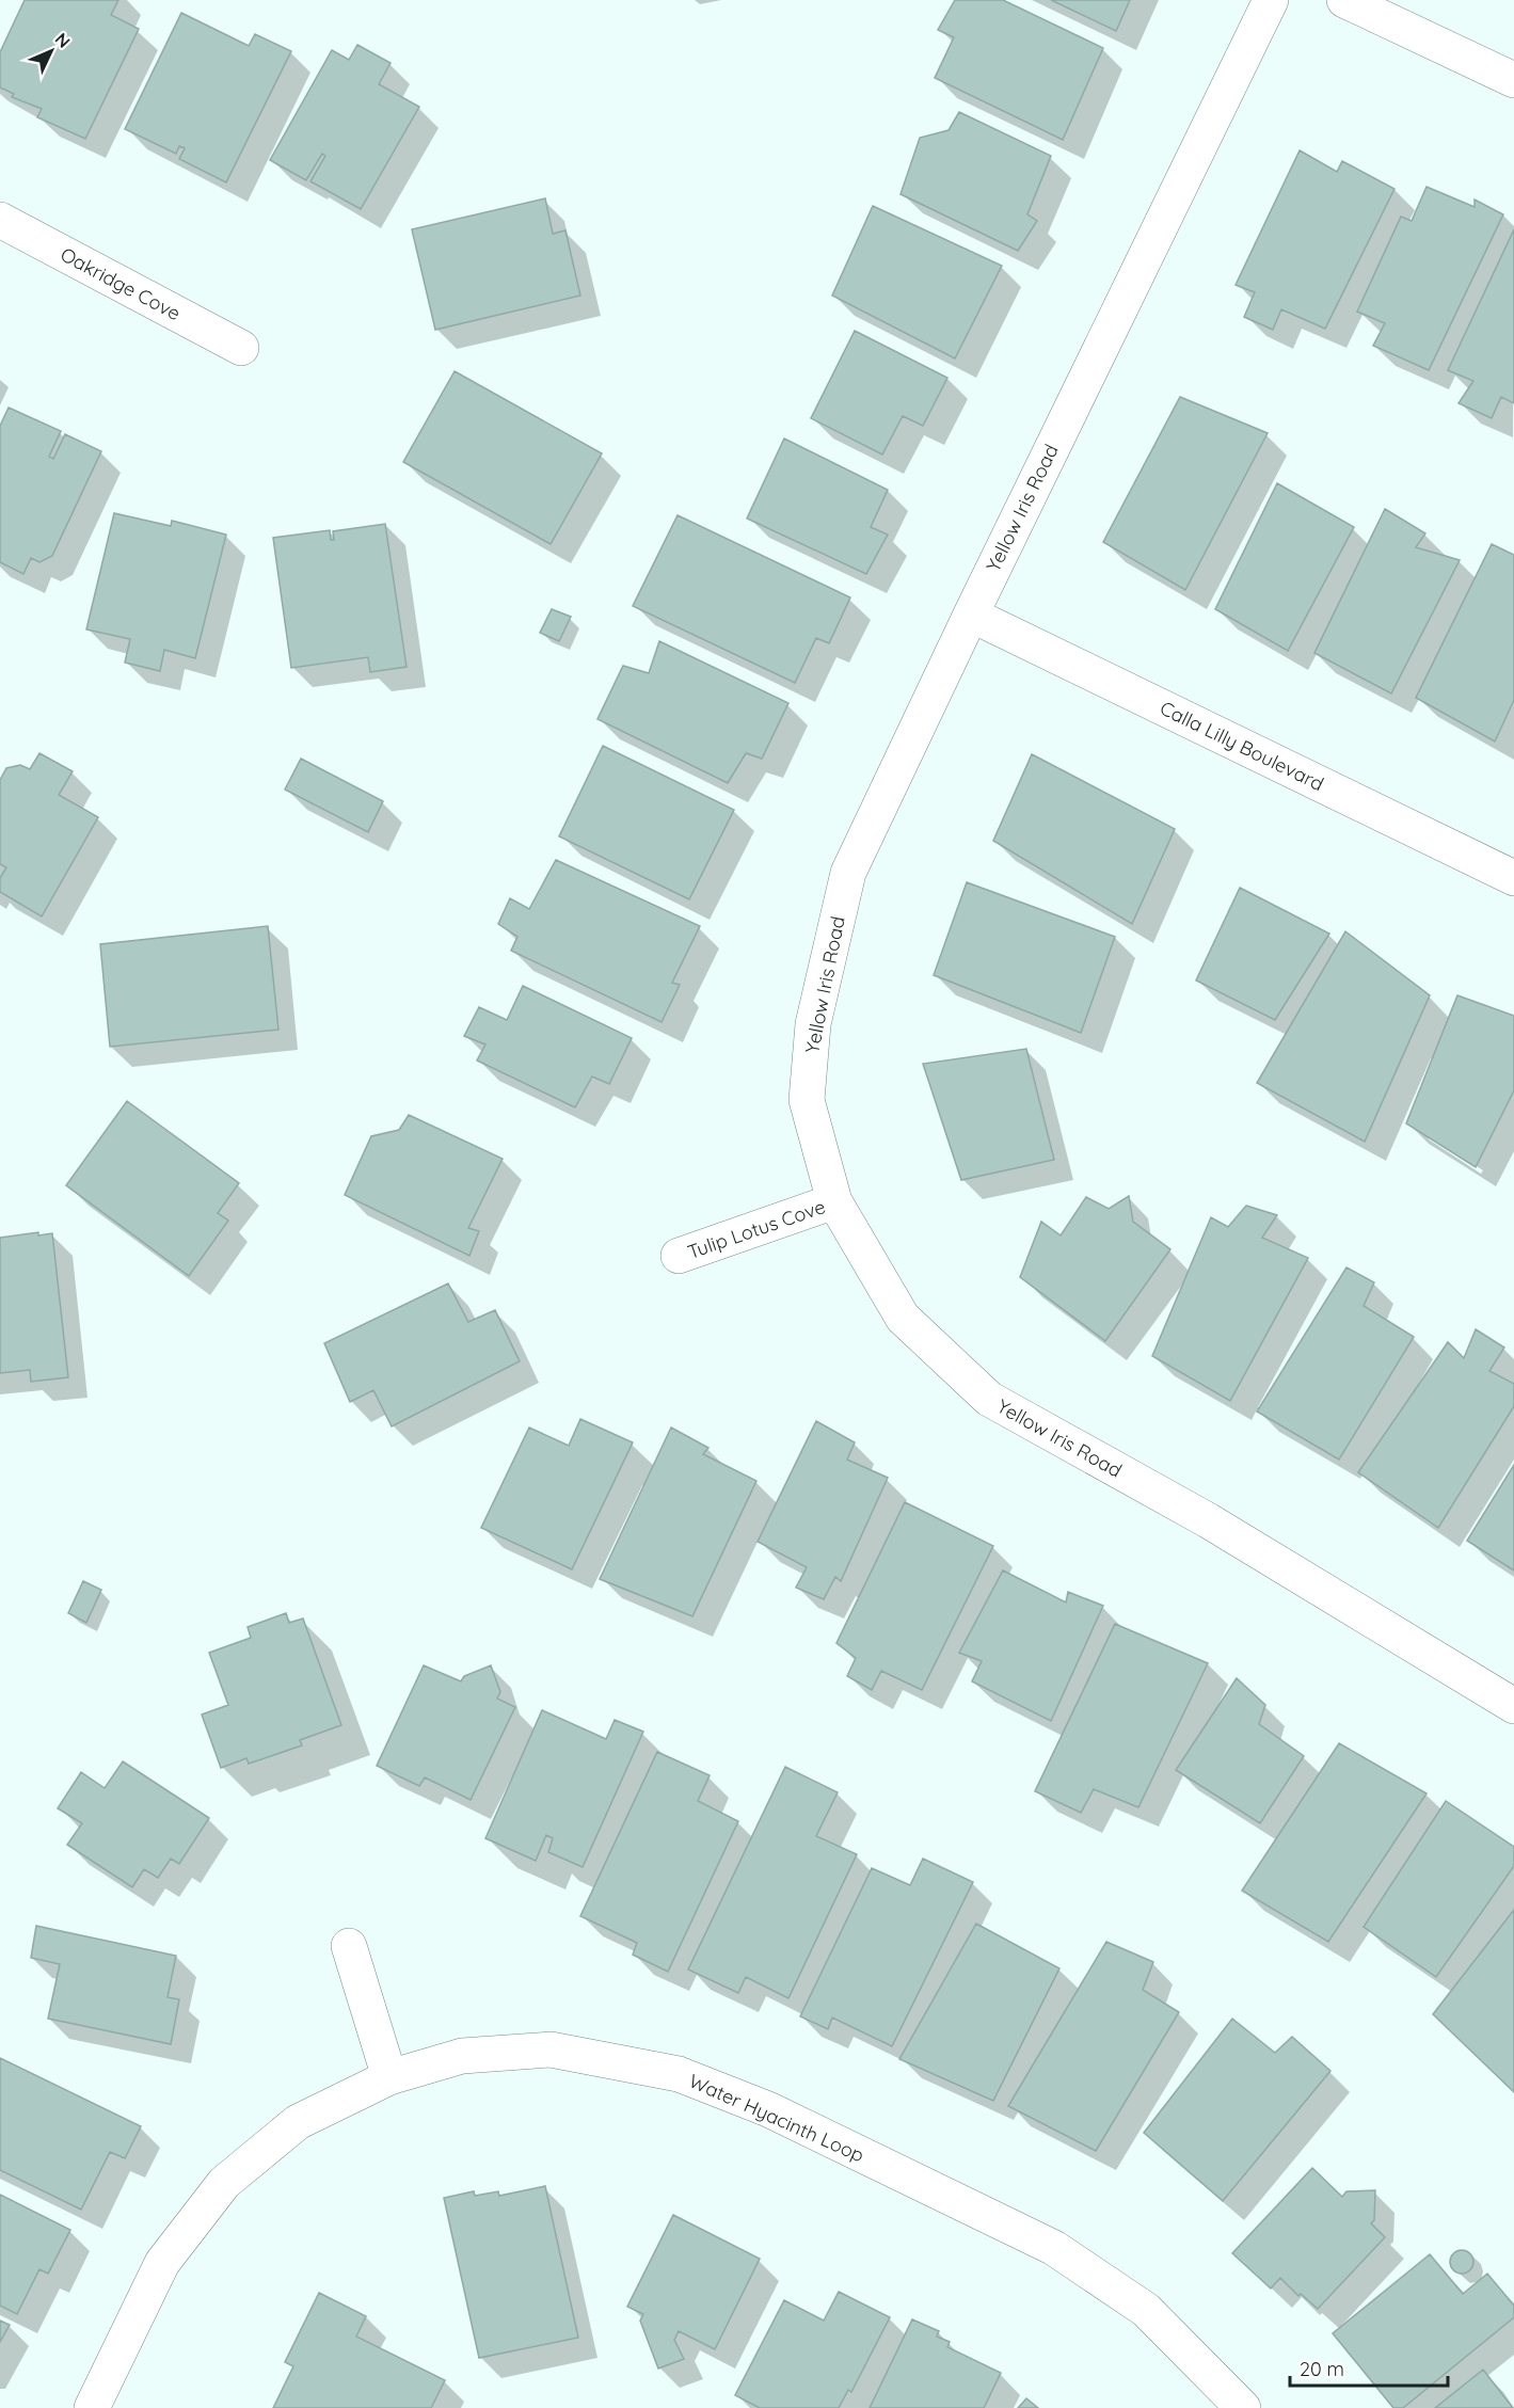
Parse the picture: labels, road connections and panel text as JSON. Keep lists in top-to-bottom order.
{
  "streets": {
    "street": [
      "Oakridge Cove",
      "Yellow Iris Road",
      "Calla Lilly Boulevard",
      "Tulip Lotus Cove",
      "Water Hyacinth Loop"
    ]
  },
  "crossings": [
    ["Yellow Iris Road", "Calla Lilly Boulevard"],
    ["Yellow Iris Road", "Tulip Lotus Cove"]
  ],
  "scale_bar": "20 m",
  "north": "top right"
}
